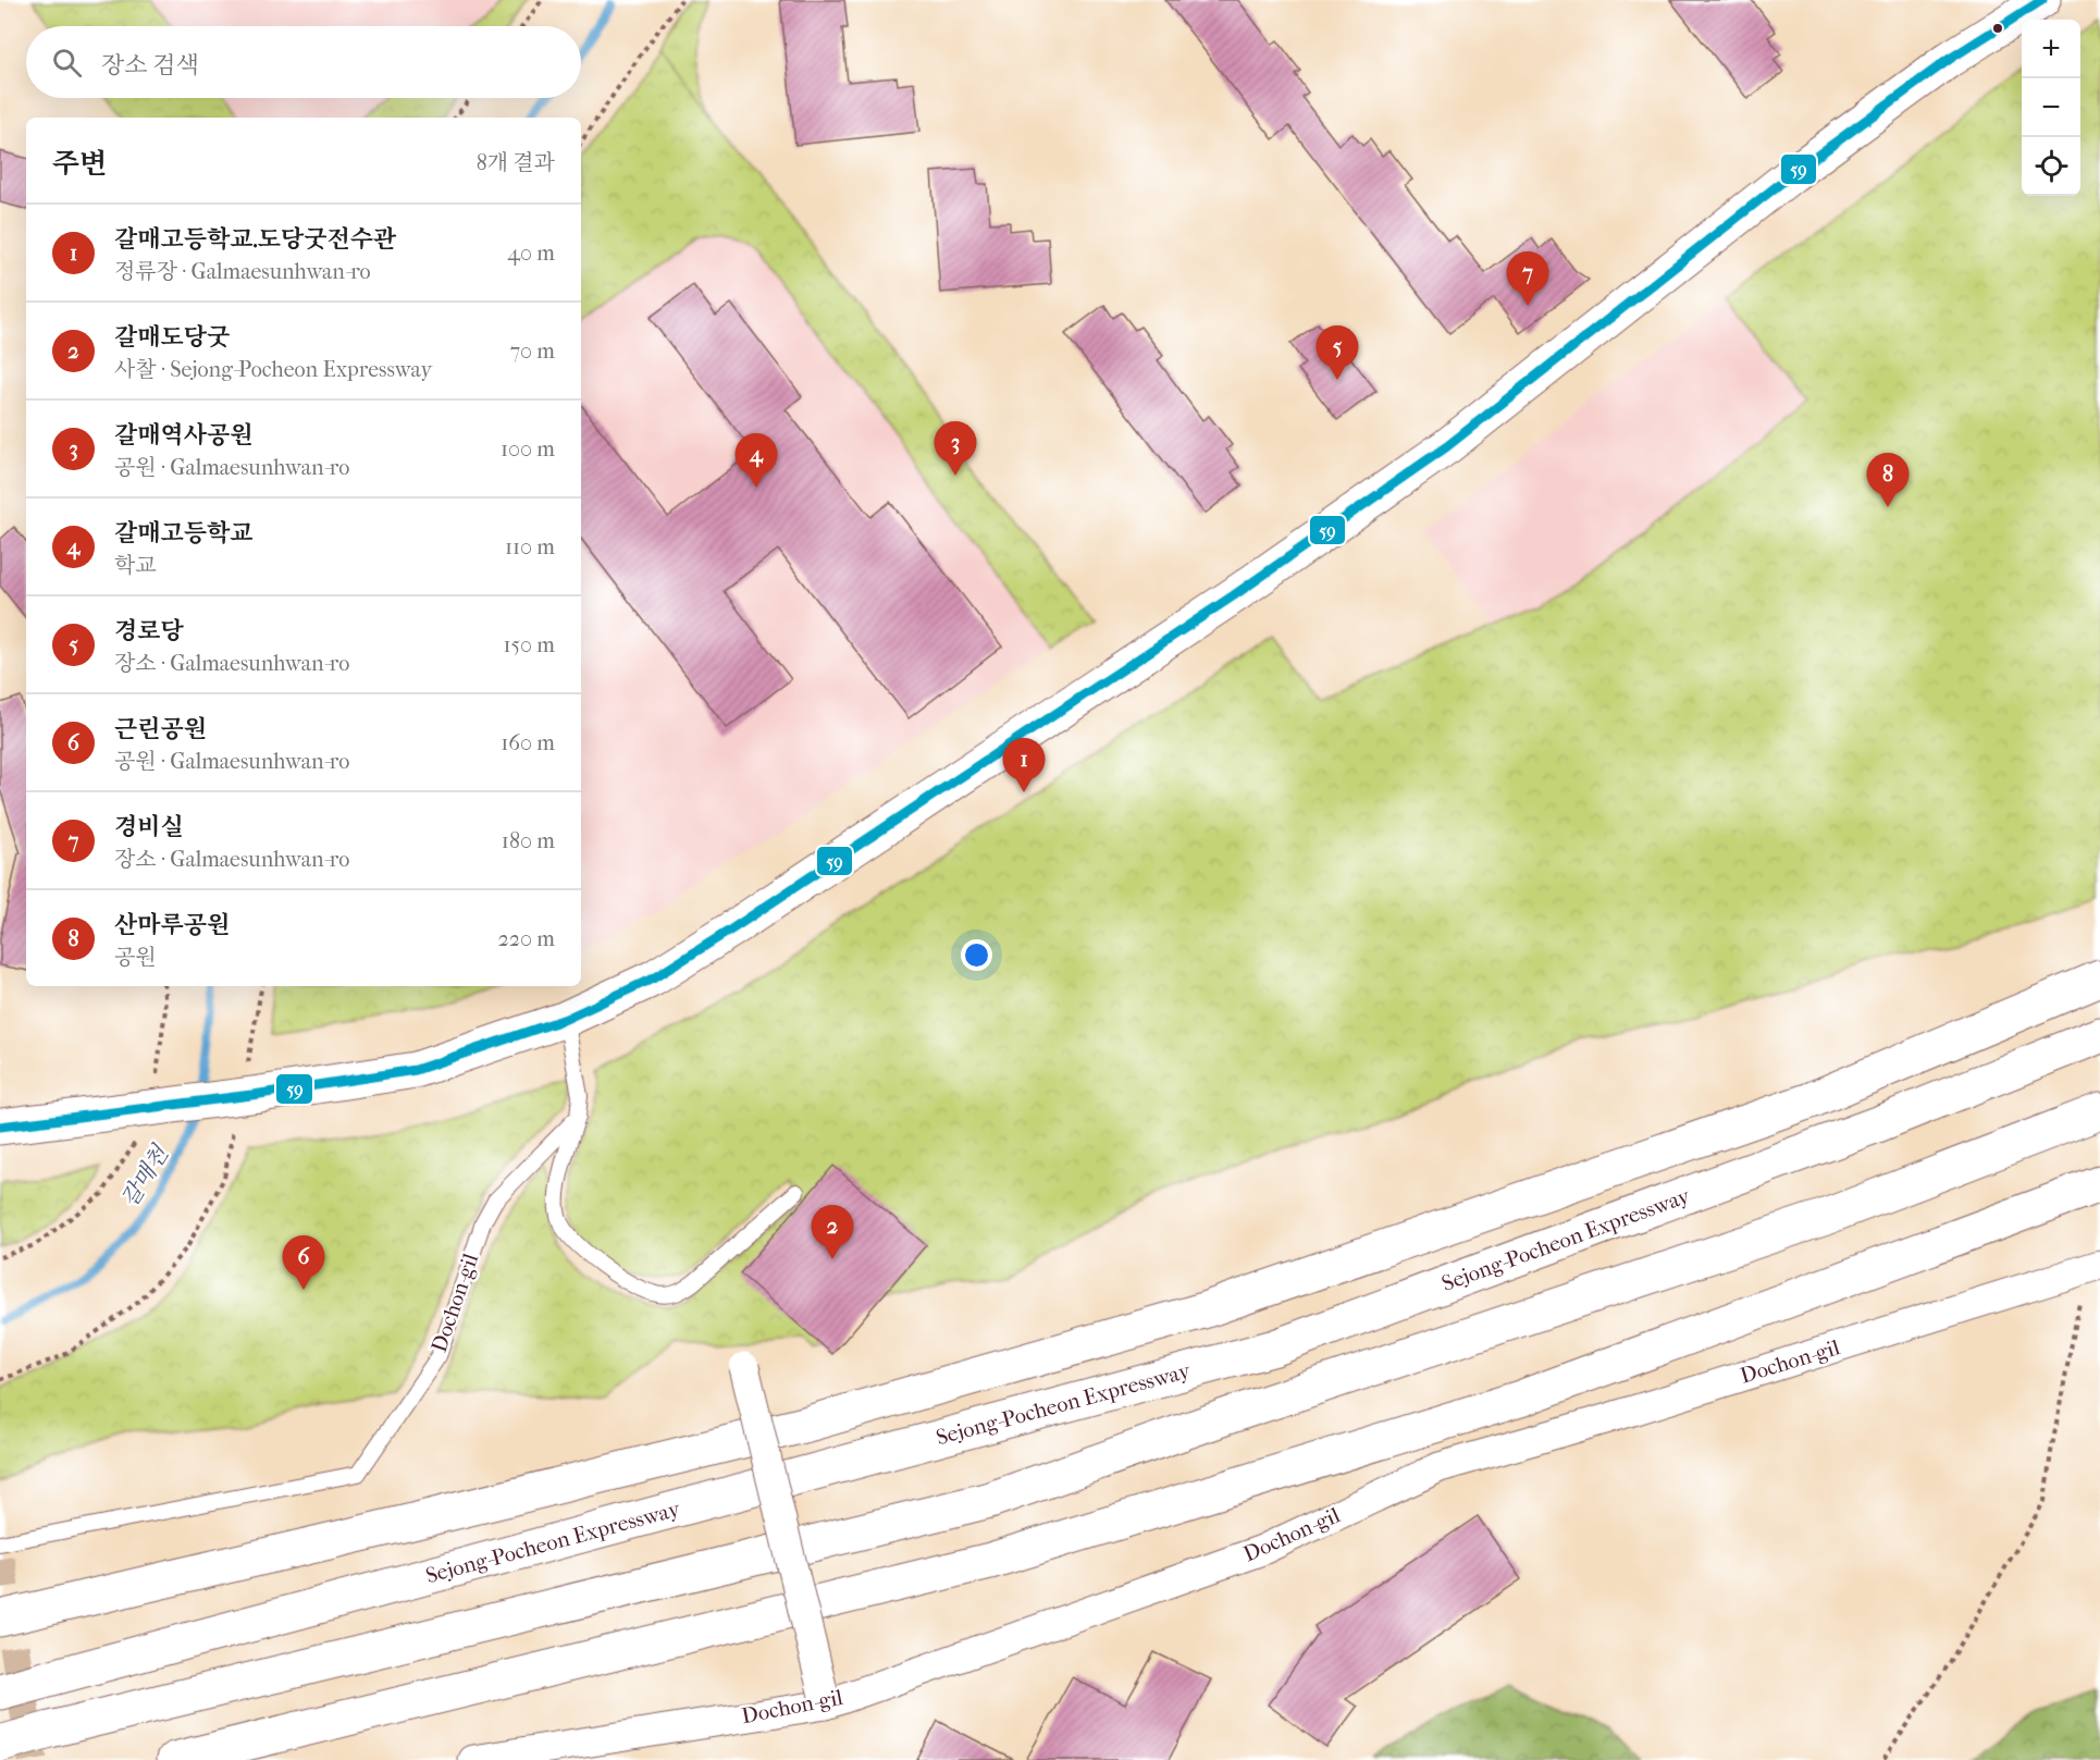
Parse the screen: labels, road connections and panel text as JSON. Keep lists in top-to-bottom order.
{
  "streets": {
    "main road": ["Sejong-Pocheon Expressway"],
    "street": ["Dochon-gil"]
  },
  "water": ["갈매천"],
  "lines": ["transit line 59"],
  "page": {
    "map_buttons": ["+", "−"],
    "search": "장소 검색",
    "heading": ["주변", "8개 결과"],
    "list": [
      {
        "mark": "1",
        "name": "갈매고등학교.도당굿전수관",
        "note": "정류장 · Galmaesunhwan-ro",
        "value": "40 m"
      },
      {
        "mark": "2",
        "name": "갈매도당굿",
        "note": "사찰 · Sejong-Pocheon Expressway",
        "value": "70 m"
      },
      {
        "mark": "3",
        "name": "갈매역사공원",
        "note": "공원 · Galmaesunhwan-ro",
        "value": "100 m"
      },
      {
        "mark": "4",
        "name": "갈매고등학교",
        "note": "학교",
        "value": "110 m"
      },
      {
        "mark": "5",
        "name": "경로당",
        "note": "장소 · Galmaesunhwan-ro",
        "value": "150 m"
      },
      {
        "mark": "6",
        "name": "근린공원",
        "note": "공원 · Galmaesunhwan-ro",
        "value": "160 m"
      },
      {
        "mark": "7",
        "name": "경비실",
        "note": "장소 · Galmaesunhwan-ro",
        "value": "180 m"
      },
      {
        "mark": "8",
        "name": "산마루공원",
        "note": "공원",
        "value": "220 m"
      }
    ],
    "pins": [
      "7",
      "5",
      "3",
      "4",
      "8",
      "1",
      "2",
      "6"
    ]
  }
}
